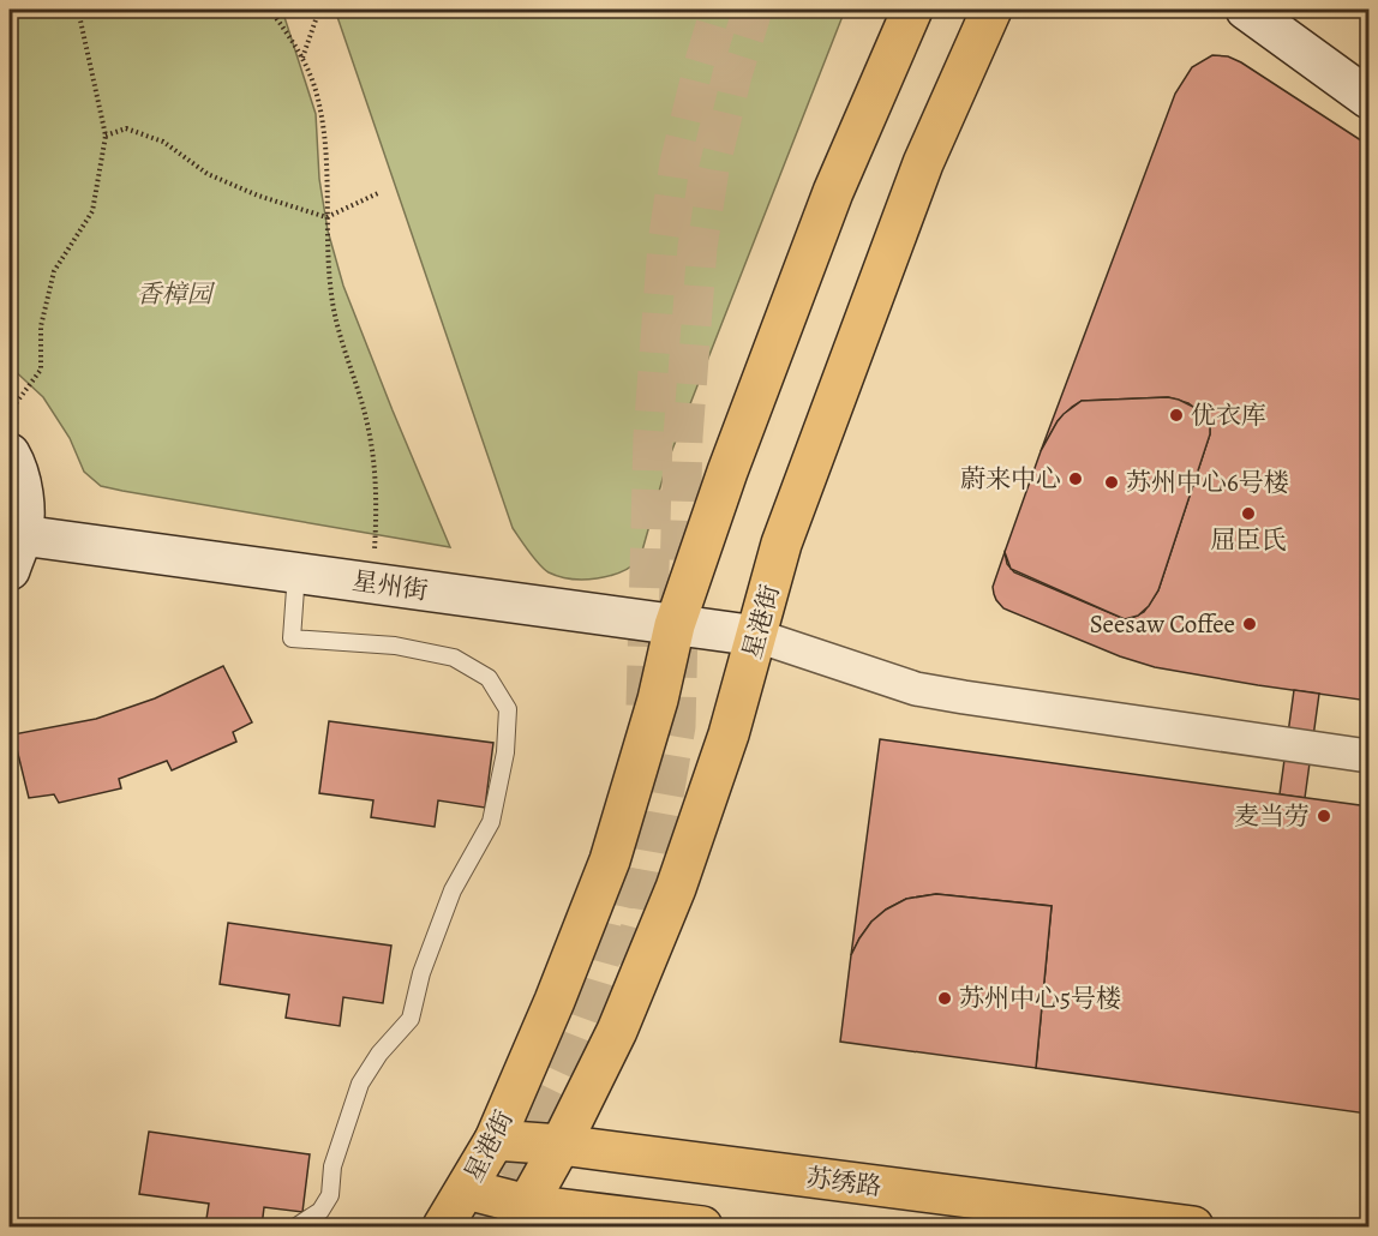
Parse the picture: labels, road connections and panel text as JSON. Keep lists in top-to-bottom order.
{
  "streets": {
    "main road": ["星港街", "苏绣路"],
    "street": ["星州街"]
  },
  "crossings": [
    ["星州街", "星港街"],
    ["星港街", "苏绣路"]
  ],
  "parks": ["香樟园"],
  "places": [
    "优衣库",
    "蔚来中心",
    "苏州中心6号楼",
    "屈臣氏",
    "Seesaw Coffee",
    "麦当劳",
    "苏州中心5号楼"
  ]
}
